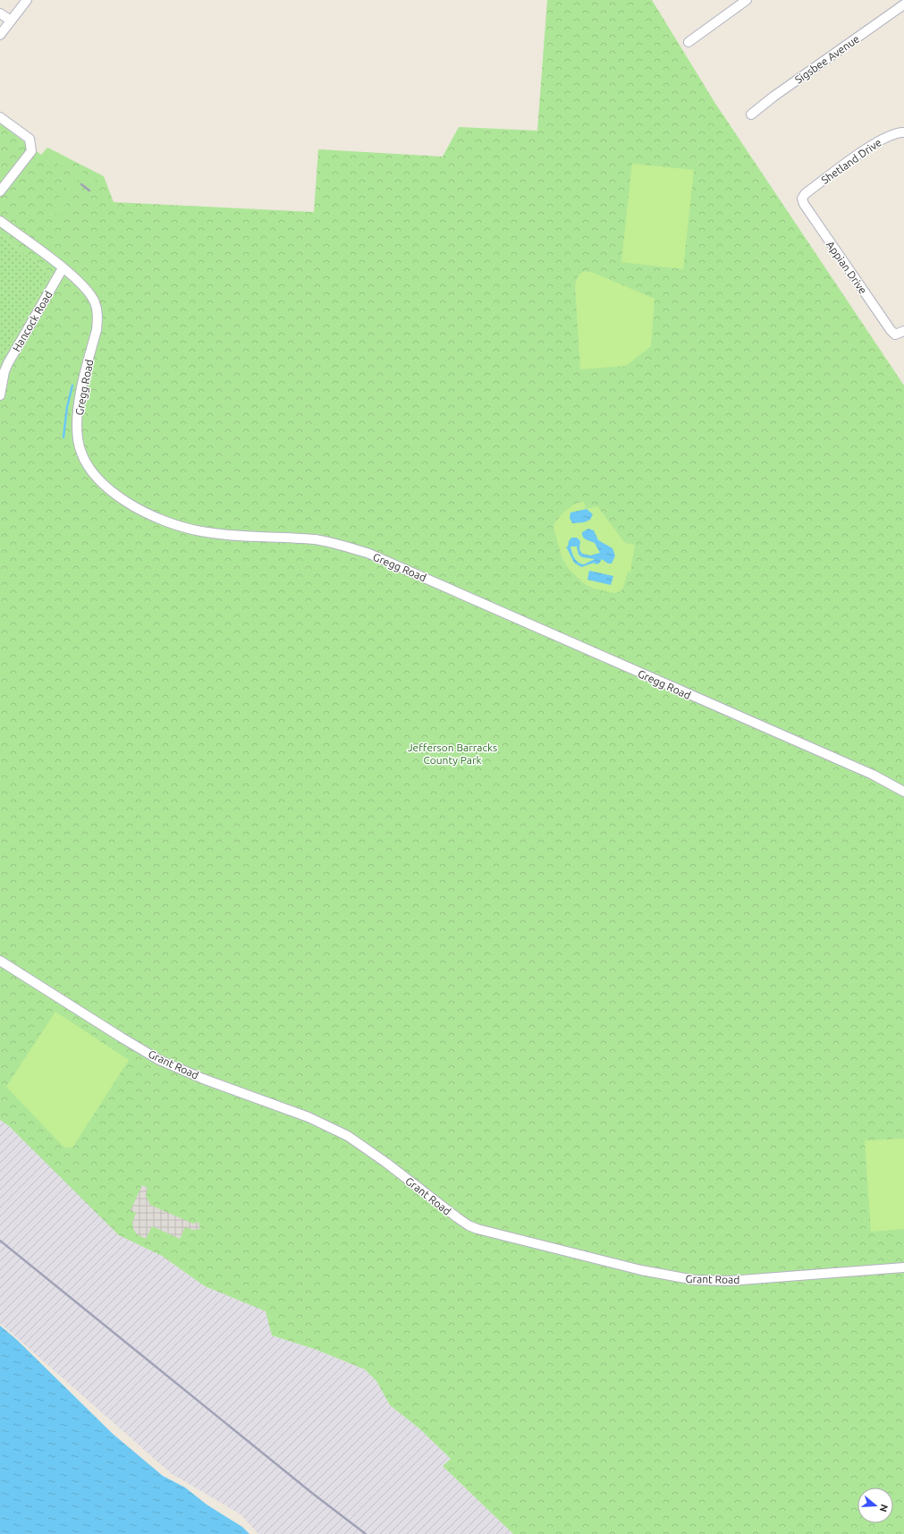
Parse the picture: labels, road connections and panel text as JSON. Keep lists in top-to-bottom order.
{
  "streets": {
    "street": [
      "Sigsbee Avenue",
      "Shetland Drive",
      "Appian Drive",
      "Hancock Road",
      "Gregg Road",
      "Grant Road"
    ]
  },
  "crossings": [
    ["Shetland Drive", "Appian Drive"],
    ["Hancock Road", "Gregg Road"]
  ],
  "parks": ["Jefferson Barracks County Park"],
  "north": "right"
}
